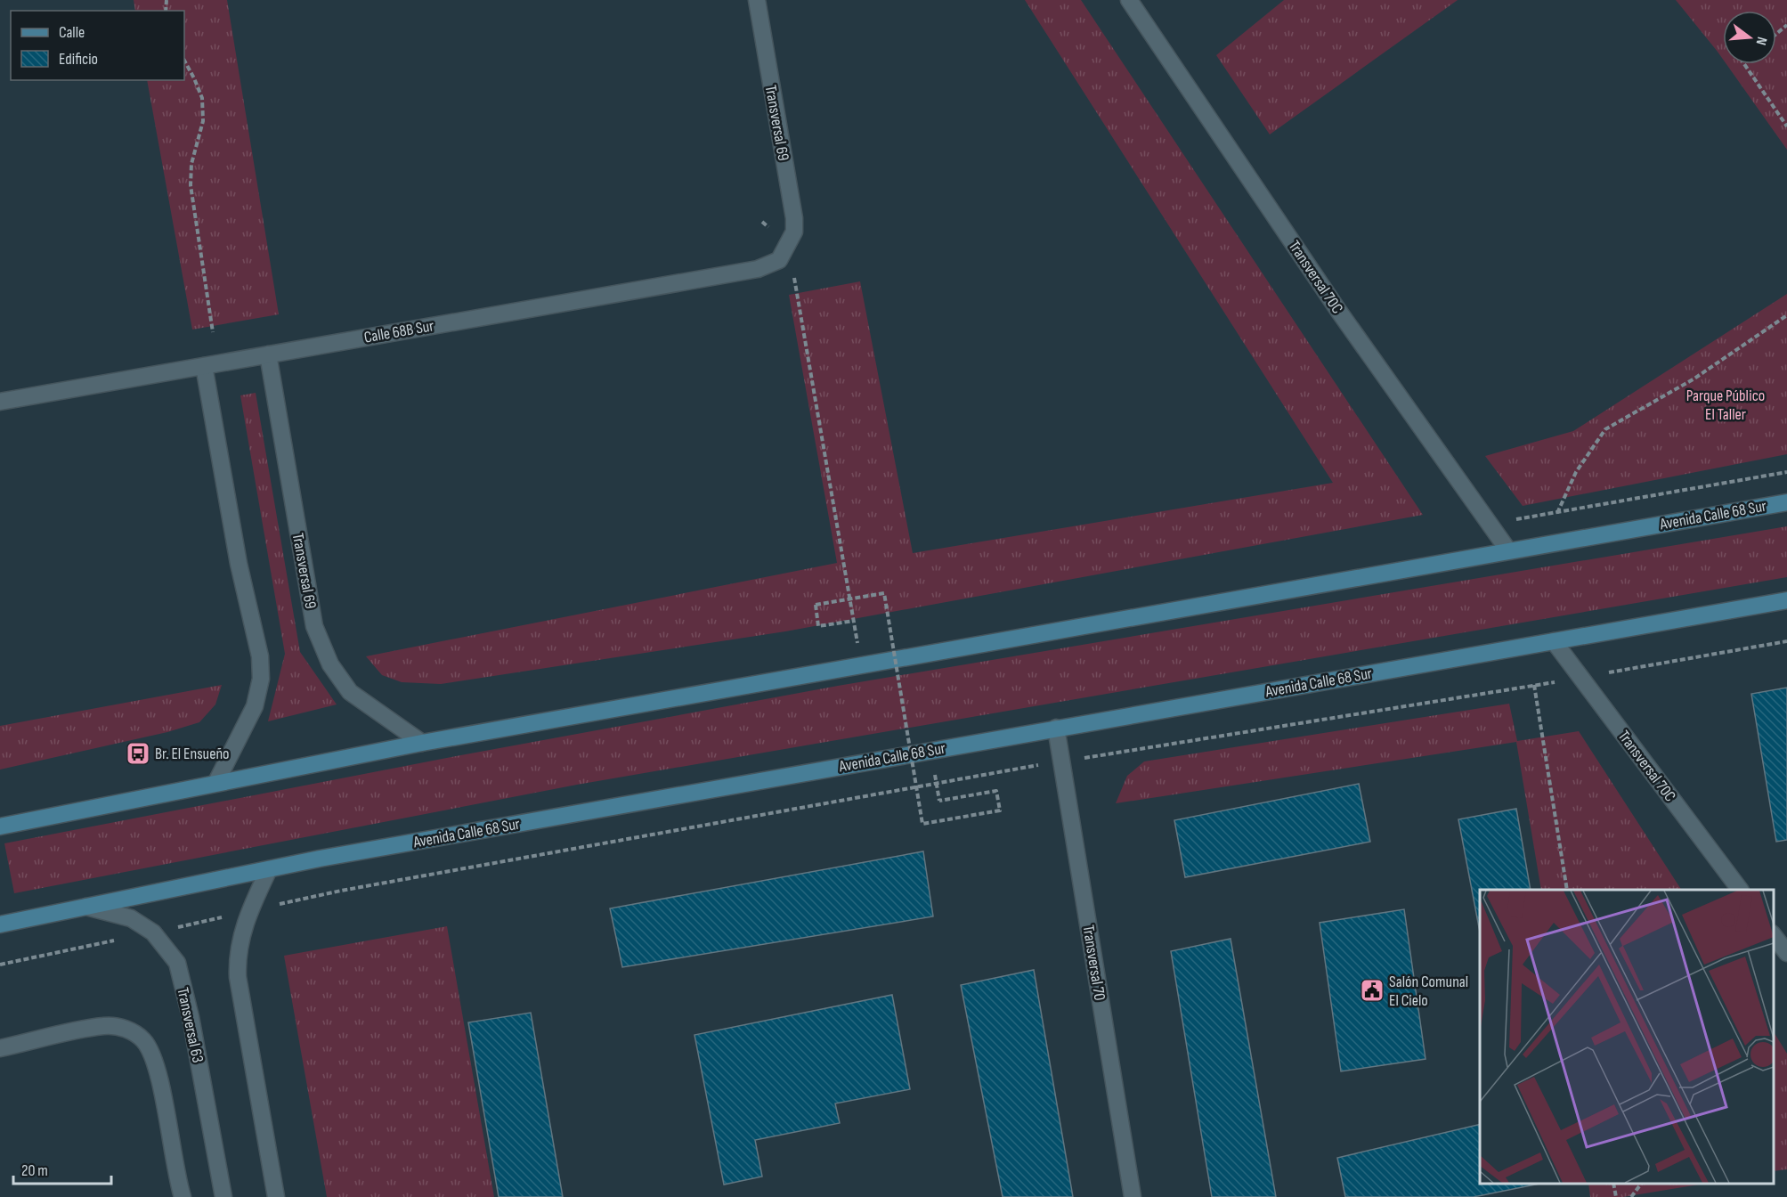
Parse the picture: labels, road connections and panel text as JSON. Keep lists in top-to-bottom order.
{
  "streets": {
    "main road": ["Avenida Calle 68 Sur"],
    "street": [
      "Transversal 69",
      "Transversal 70C",
      "Calle 68B Sur",
      "Transversal 70",
      "Transversal 63"
    ]
  },
  "crossings": [
    ["Transversal 69", "Calle 68B Sur"],
    ["Transversal 69", "Avenida Calle 68 Sur"],
    ["Transversal 70C", "Avenida Calle 68 Sur"],
    ["Avenida Calle 68 Sur", "Transversal 70"],
    ["Avenida Calle 68 Sur", "Transversal 63"]
  ],
  "parks": ["Parque Público El Taller"],
  "places": {
    "bus stop": ["Br. El Ensueño"],
    "public building": ["Salón Comunal El Cielo"]
  },
  "legend": ["Calle", "Edificio"],
  "scale_bar": "20 m",
  "north": "right"
}
